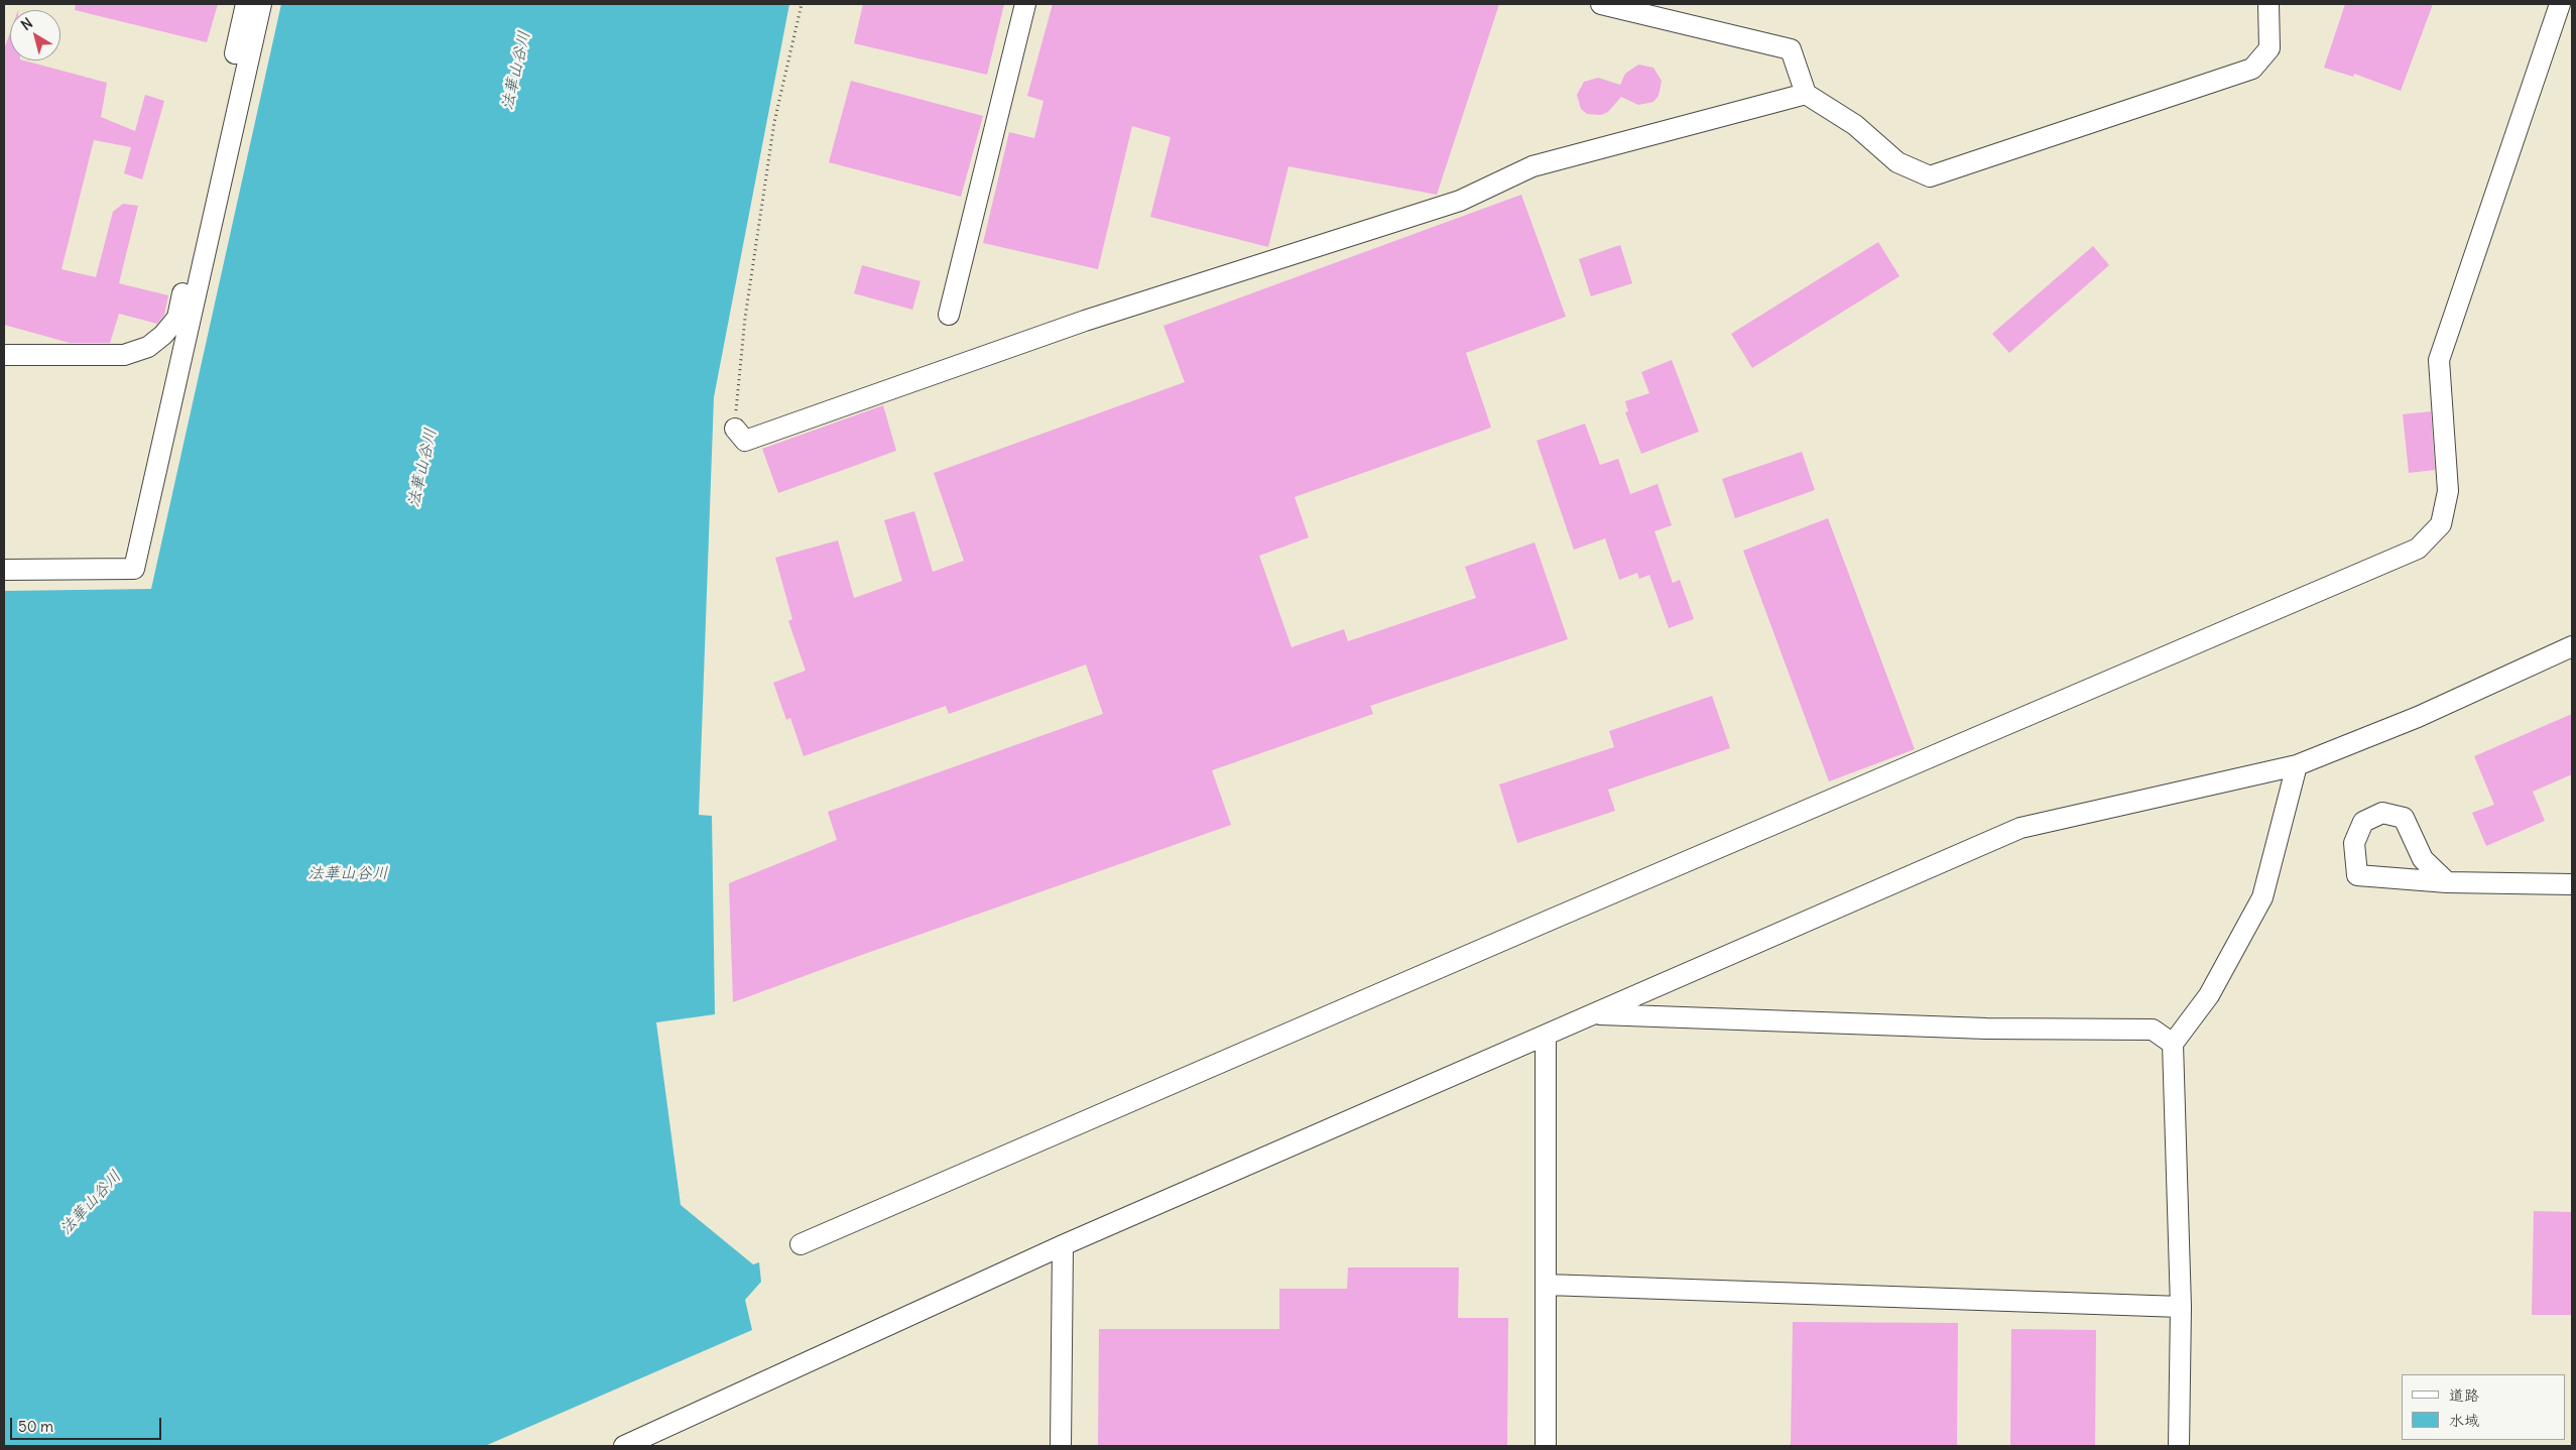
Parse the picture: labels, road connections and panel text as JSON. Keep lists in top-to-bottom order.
{
  "water": ["法華山谷川"],
  "legend": ["道路", "水域"],
  "scale_bar": "50 m",
  "north": "top left"
}
